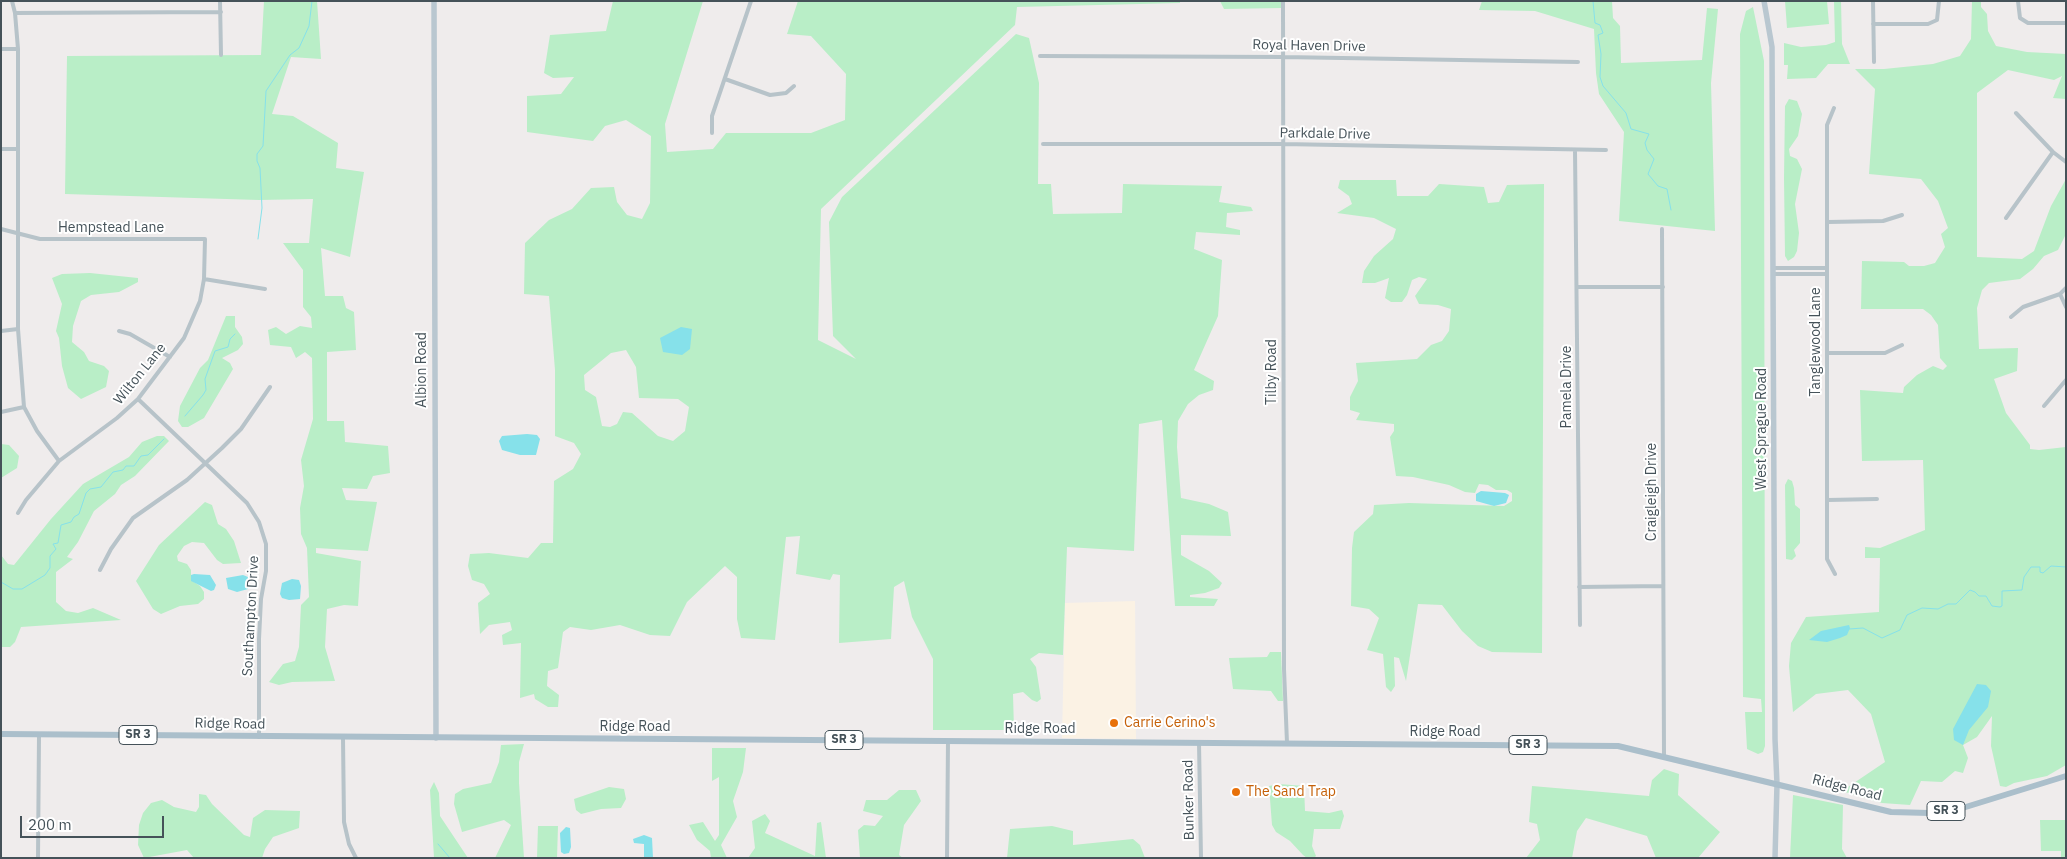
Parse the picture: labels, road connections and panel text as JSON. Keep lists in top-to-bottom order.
{
  "streets": {
    "main road": ["Ridge Road", "SR 3"],
    "street": [
      "Royal Haven Drive",
      "Parkdale Drive",
      "Hempstead Lane",
      "Tanglewood Lane",
      "Albion Road",
      "Tilby Road",
      "Wilton Lane",
      "Pamela Drive",
      "West Sprague Road",
      "Craigleigh Drive",
      "Southampton Drive",
      "Bunker Road"
    ]
  },
  "crossings": [
    ["Royal Haven Drive", "Tilby Road"],
    ["Parkdale Drive", "Tilby Road"],
    ["Parkdale Drive", "Pamela Drive"],
    ["Hempstead Lane", "Wilton Lane"],
    ["Albion Road", "Ridge Road"],
    ["Tilby Road", "Ridge Road"],
    ["Wilton Lane", "Southampton Drive"],
    ["West Sprague Road", "Ridge Road"],
    ["Craigleigh Drive", "Ridge Road"],
    ["Southampton Drive", "Ridge Road"],
    ["Ridge Road", "Bunker Road"]
  ],
  "places": ["Carrie Cerino's", "The Sand Trap"],
  "scale_bar": "200 m"
}
